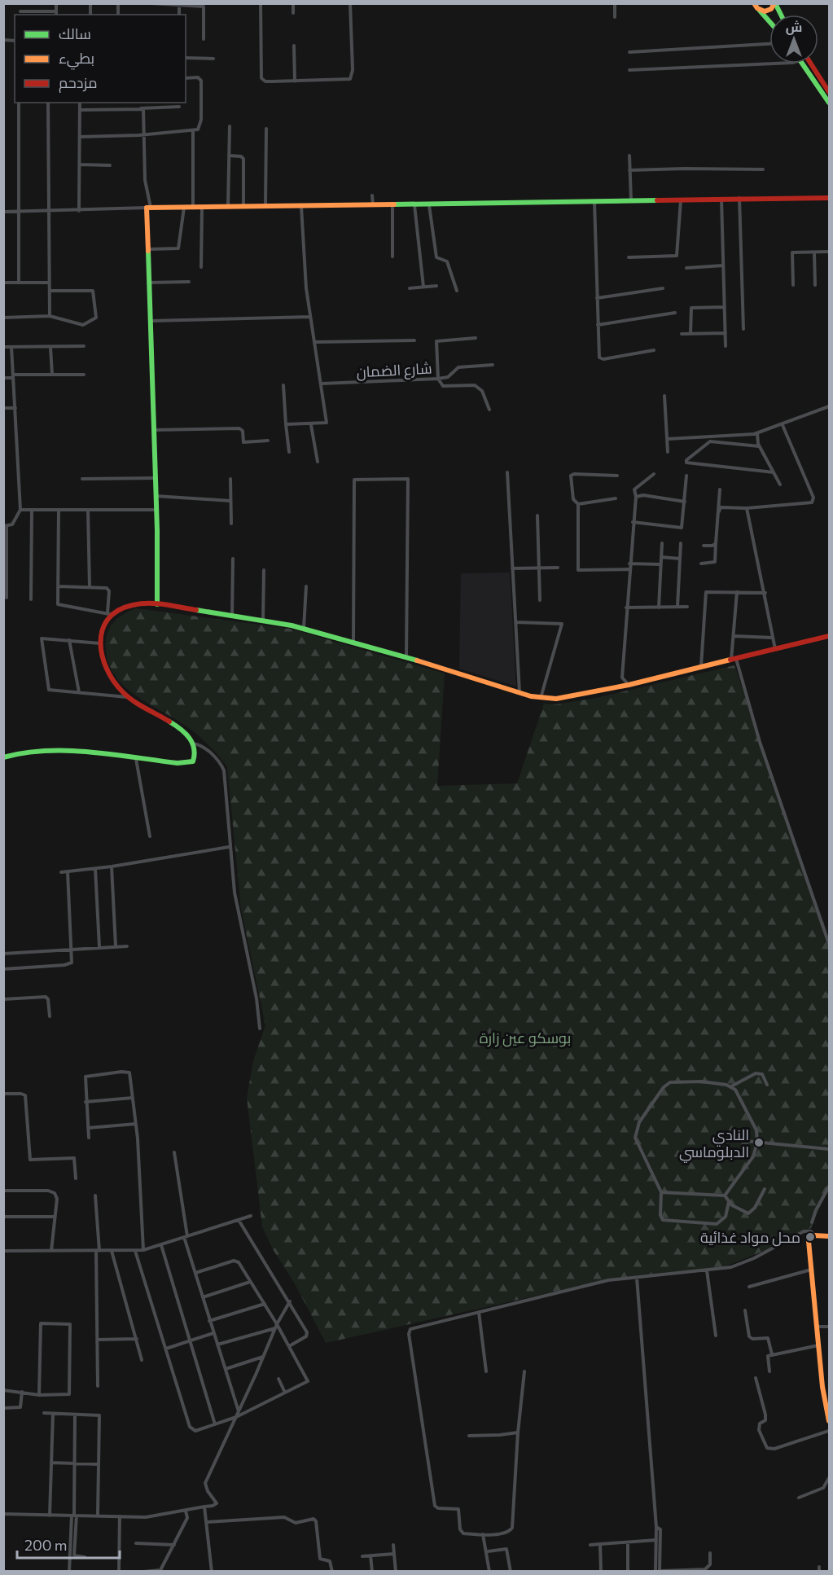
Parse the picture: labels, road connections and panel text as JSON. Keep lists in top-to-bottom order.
{
  "streets": {
    "street": ["شارع الضمان"]
  },
  "parks": ["بوسكو عين زارة"],
  "places": ["النادي الدبلوماسي", "محل مواد غذائية"],
  "legend": ["سالك", "بطيء", "مزدحم"],
  "scale_bar": "200 m",
  "north": "top"
}
